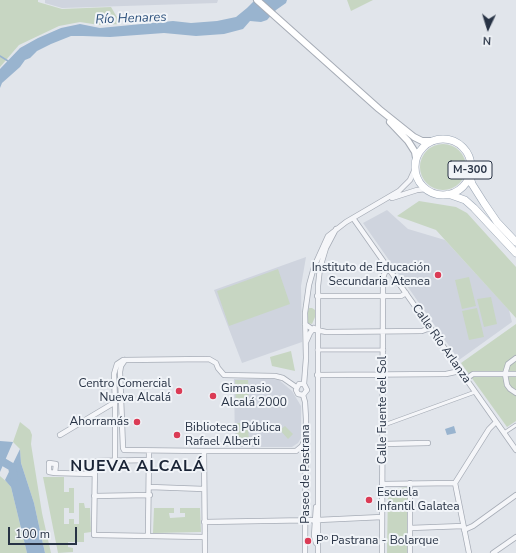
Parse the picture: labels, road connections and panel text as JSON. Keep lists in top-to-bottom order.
{
  "streets": {
    "main road": ["M-300"],
    "street": ["Calle Río Arlanza", "Calle Fuente del Sol", "Paseo de Pastrana"]
  },
  "crossings": [
    ["Calle Río Arlanza", "Calle Fuente del Sol"]
  ],
  "districts": ["NUEVA ALCALÁ"],
  "water": ["Río Henares"],
  "places": [
    "Instituto de Educación Secundaria Atenea",
    "Centro Comercial Nueva Alcalá",
    "Gimnasio Alcalá 2000",
    "Ahorramás",
    "Biblioteca Pública Rafael Alberti",
    "Escuela Infantil Galatea",
    "Pº Pastrana - Bolarque"
  ],
  "scale_bar": "100 m",
  "north": "bottom"
}
